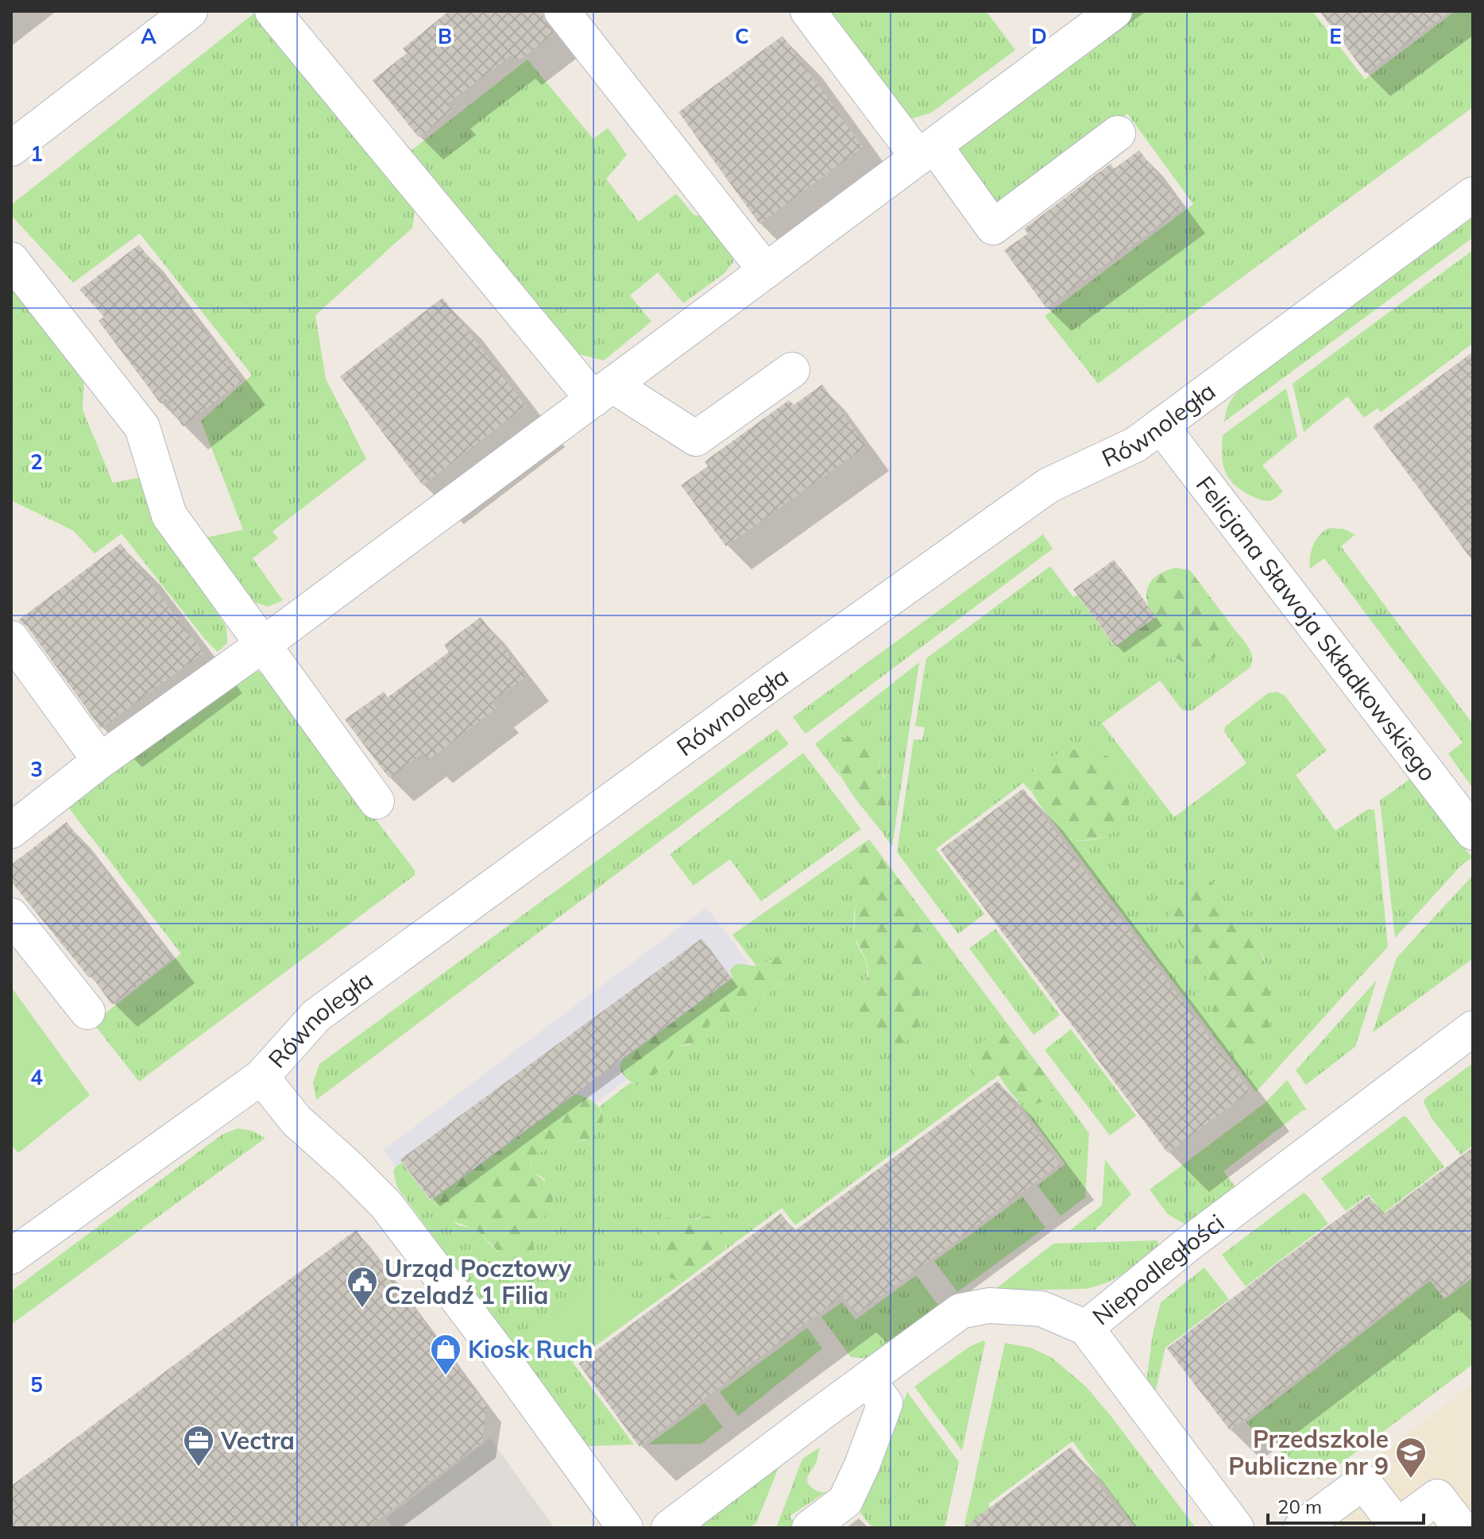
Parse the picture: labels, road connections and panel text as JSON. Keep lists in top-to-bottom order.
{
  "streets": {
    "street": ["Równoległa", "Felicjana Sławoja Składkowskiego", "Niepodległości"]
  },
  "crossings": [
    ["Równoległa", "Felicjana Sławoja Składkowskiego"]
  ],
  "places": {
    "public building": ["Urząd Pocztowy Czeladź 1 Filia"],
    "shop": ["Kiosk Ruch"],
    "office": ["Vectra"],
    "school or university": ["Przedszkole Publiczne nr 9"]
  },
  "scale_bar": "20 m",
  "grid": {
    "columns": [
      "A",
      "B",
      "C",
      "D",
      "E"
    ],
    "rows": [
      "1",
      "2",
      "3",
      "4",
      "5"
    ]
  }
}
